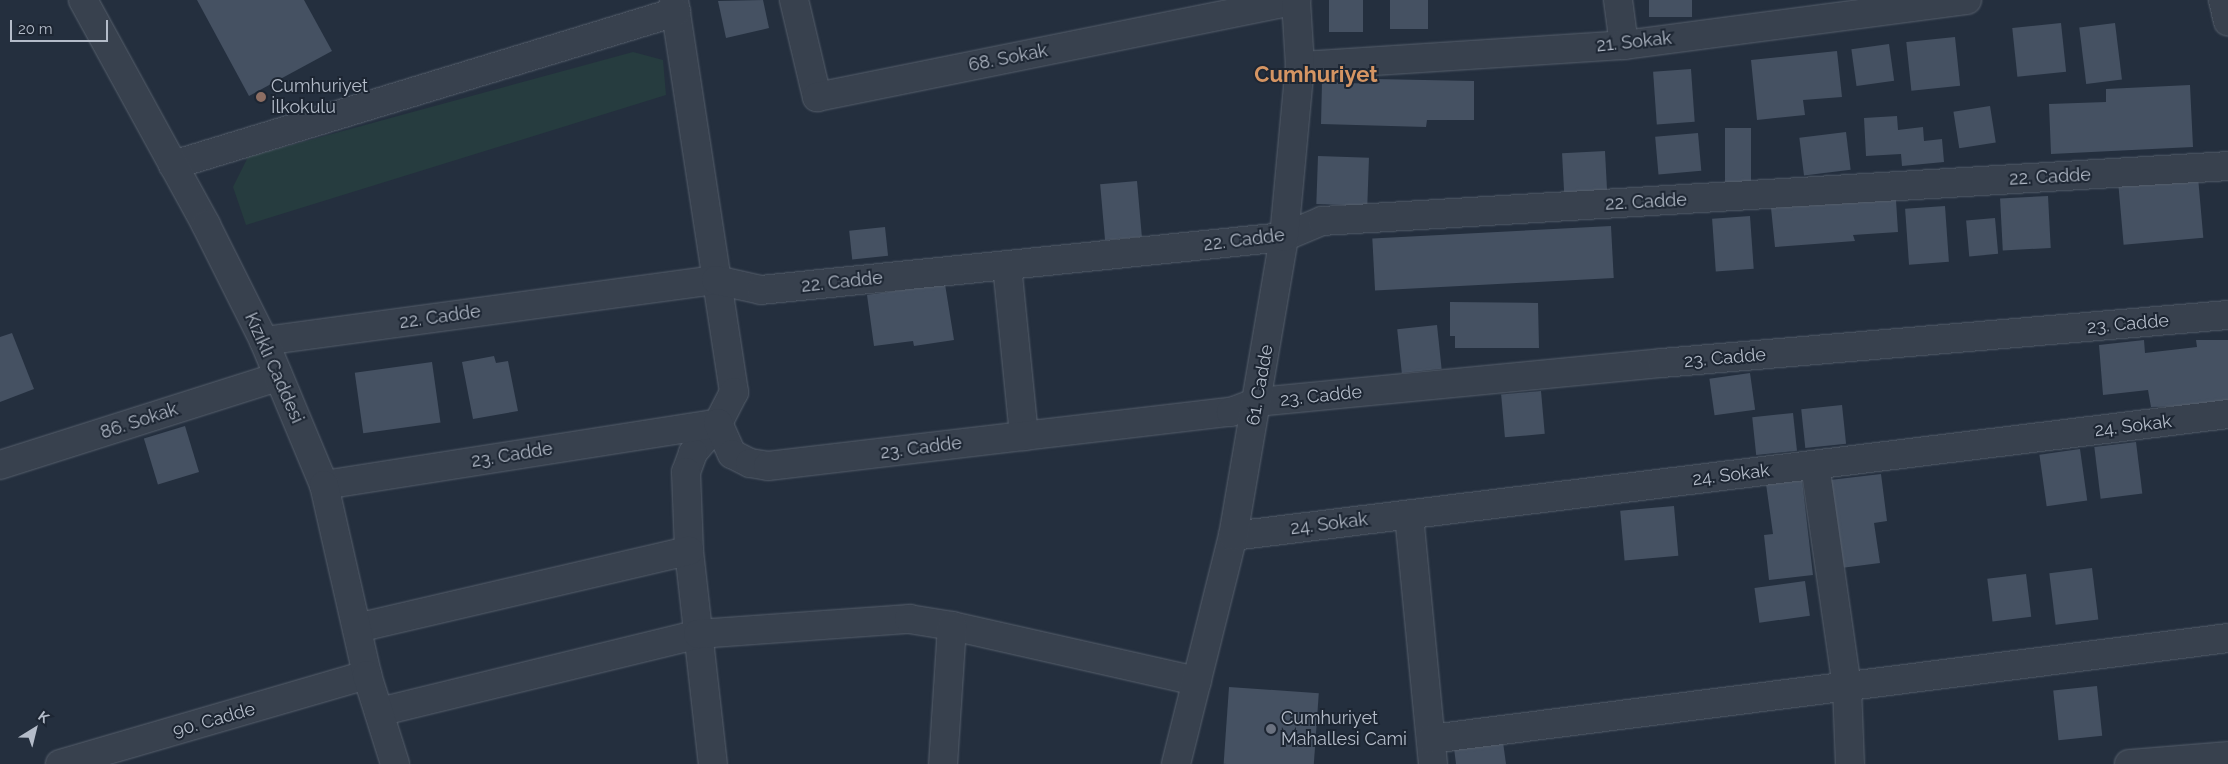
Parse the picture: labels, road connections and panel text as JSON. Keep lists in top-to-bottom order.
{
  "streets": {
    "street": [
      "21. Sokak",
      "68. Sokak",
      "22. Cadde",
      "23. Cadde",
      "Kızıklı Caddesi",
      "61. Cadde",
      "86. Sokak",
      "24. Sokak",
      "90. Cadde"
    ]
  },
  "crossings": [
    ["21. Sokak", "61. Cadde"],
    ["68. Sokak", "61. Cadde"],
    ["22. Cadde", "Kızıklı Caddesi"],
    ["22. Cadde", "61. Cadde"],
    ["23. Cadde", "Kızıklı Caddesi"],
    ["23. Cadde", "61. Cadde"],
    ["Kızıklı Caddesi", "86. Sokak"],
    ["Kızıklı Caddesi", "90. Cadde"],
    ["61. Cadde", "24. Sokak"]
  ],
  "districts": ["Cumhuriyet"],
  "places": ["Cumhuriyet İlkokulu", "Cumhuriyet Mahallesi Cami"],
  "scale_bar": "20 m",
  "north": "top right"
}
